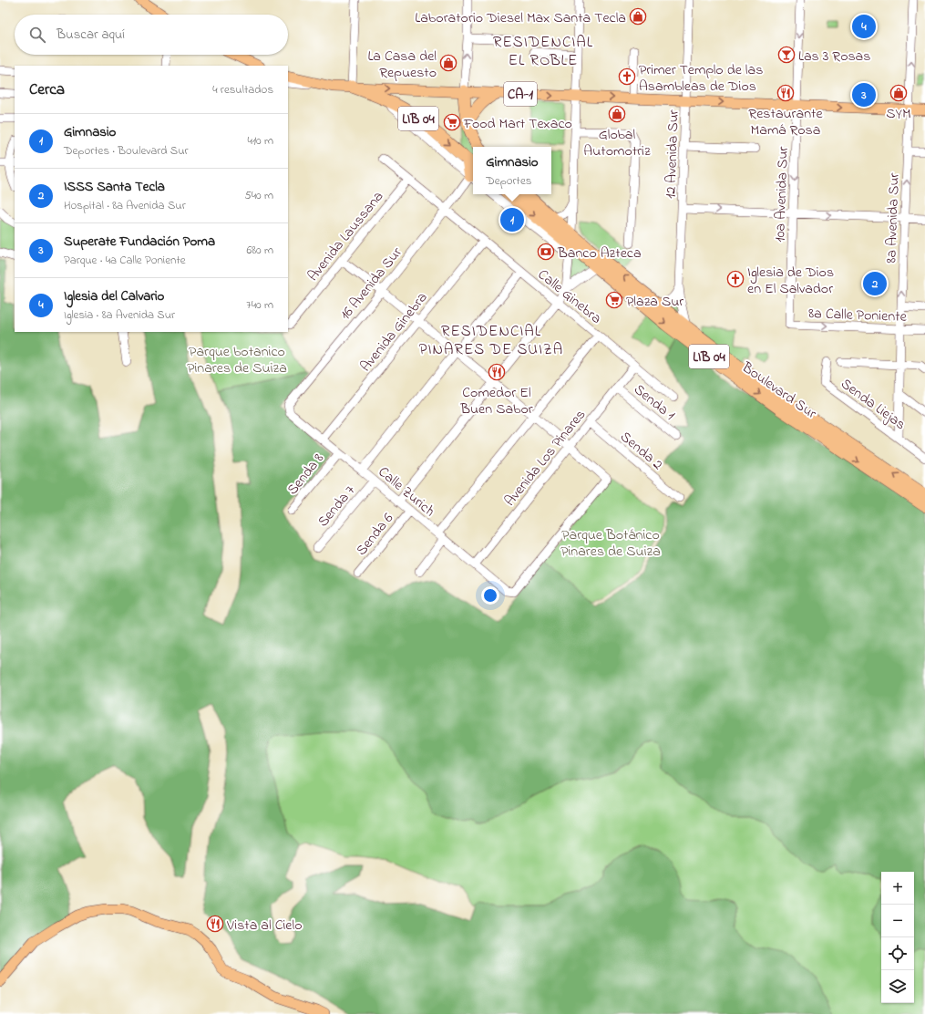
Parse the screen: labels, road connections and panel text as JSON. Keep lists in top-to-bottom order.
{
  "streets": {
    "highway": ["LIB 04", "Boulevard Sur"],
    "main road": ["CA-1"],
    "street": [
      "12 Avenida Sur",
      "10a Avenida Sur",
      "8a Avenida Sur",
      "Avenida Laussana",
      "16 Avenida Sur",
      "Calle Ginebra",
      "8a Calle Poniente",
      "Avenida Ginebra",
      "Senda 1",
      "Senda Liejas",
      "Senda 2",
      "Avenida Los Pinares",
      "Senda 8",
      "Calle Zurich",
      "Senda 7",
      "Senda 6"
    ]
  },
  "crossings": [
    ["CA-1", "LIB 04"],
    ["CA-1", "12 Avenida Sur"],
    ["CA-1", "10a Avenida Sur"],
    ["CA-1", "8a Avenida Sur"],
    ["LIB 04", "16 Avenida Sur"],
    ["12 Avenida Sur", "Boulevard Sur"],
    ["10a Avenida Sur", "8a Calle Poniente"],
    ["8a Avenida Sur", "8a Calle Poniente"],
    ["8a Avenida Sur", "Senda Liejas"],
    ["Avenida Laussana", "Calle Ginebra"],
    ["16 Avenida Sur", "Calle Ginebra"],
    ["16 Avenida Sur", "Calle Zurich"],
    ["Calle Ginebra", "Avenida Ginebra"],
    ["Calle Ginebra", "Avenida Los Pinares"],
    ["Avenida Ginebra", "Calle Zurich"],
    ["Senda 1", "Avenida Los Pinares"],
    ["Senda 2", "Avenida Los Pinares"],
    ["Avenida Los Pinares", "Calle Zurich"],
    ["Senda 8", "Calle Zurich"],
    ["Calle Zurich", "Senda 7"],
    ["Calle Zurich", "Senda 6"]
  ],
  "one_way": ["10a Avenida Sur", "8a Avenida Sur"],
  "districts": ["RESIDENCIAL EL ROBLE", "RESIDENCIAL PINARES DE SUIZA"],
  "parks": ["Parque botanico Pinares de Suiza", "Parque Botánico Pinares de Suiza"],
  "places": {
    "shop": [
      "Laboratorio Diesel Max Santa Tecla",
      "La Casa del Repuesto",
      "SYM",
      "Global Automotriz"
    ],
    "bar": ["Las 3 Rosas"],
    "church": ["Primer Templo de las Asambleas de Dios", "Iglesia de Dios en El Salvador"],
    "restaurant": ["Restaurante Mamá Rosa", "Comedor El Buen Sabor", "Vista al Cielo"],
    "supermarket": ["Food Mart Texaco", "Plaza Sur"],
    "bank": ["Banco Azteca"]
  },
  "page": {
    "pins": [
      "4",
      "3",
      "1",
      "2"
    ],
    "search": "Buscar aquí",
    "heading": ["Cerca", "4 resultados"],
    "list": [
      {
        "mark": "1",
        "name": "Gimnasio",
        "note": "Deportes · Boulevard Sur",
        "value": "410 m"
      },
      {
        "mark": "2",
        "name": "ISSS Santa Tecla",
        "note": "Hospital · 8a Avenida Sur",
        "value": "540 m"
      },
      {
        "mark": "3",
        "name": "Superate Fundación Poma",
        "note": "Parque · 4a Calle Poniente",
        "value": "680 m"
      },
      {
        "mark": "4",
        "name": "Iglesia del Calvario",
        "note": "Iglesia · 8a Avenida Sur",
        "value": "740 m"
      }
    ],
    "popup": ["Gimnasio", "Deportes"],
    "map_buttons": ["+", "−"]
  }
}
